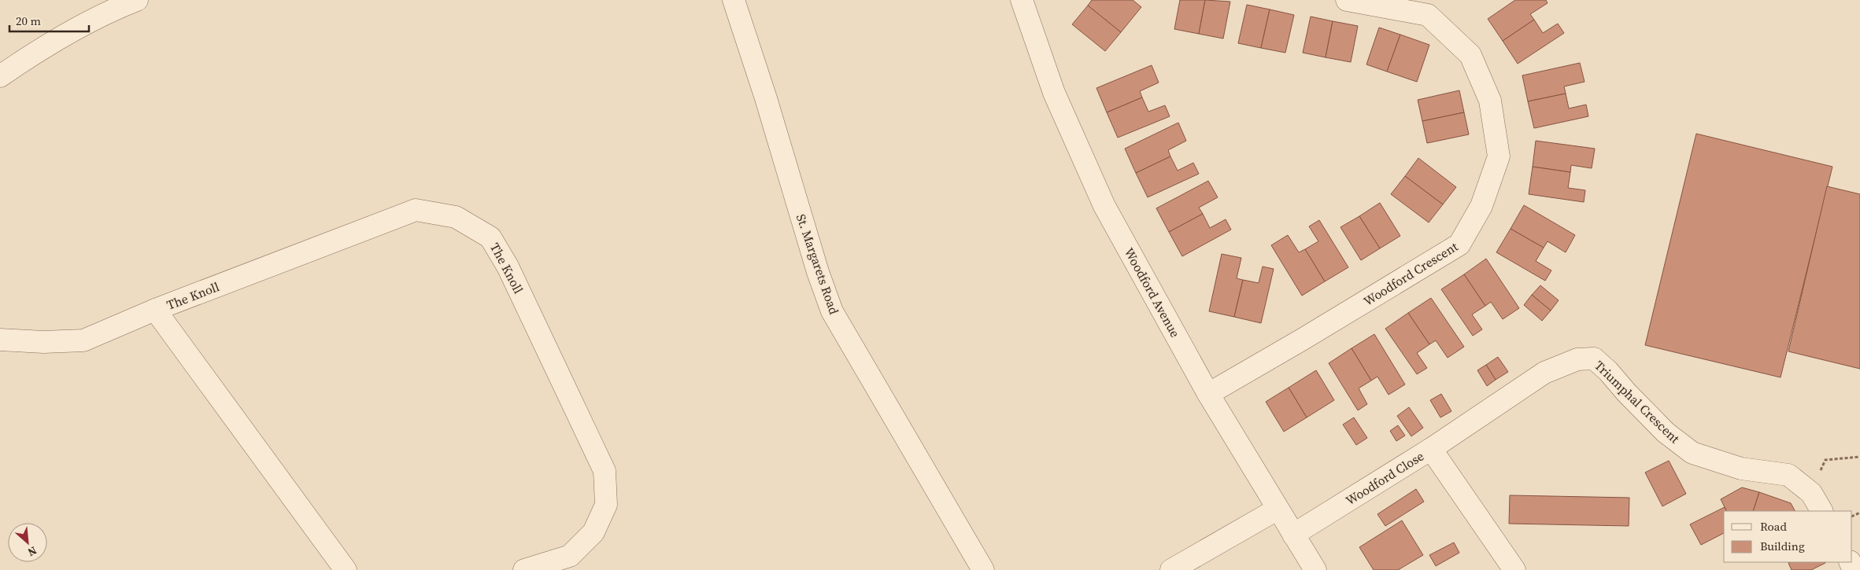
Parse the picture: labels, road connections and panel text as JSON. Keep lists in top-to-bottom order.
{
  "streets": {
    "street": [
      "St. Margarets Road",
      "The Knoll",
      "Woodford Crescent",
      "Woodford Avenue",
      "Triumphal Crescent",
      "Woodford Close"
    ]
  },
  "crossings": [
    ["Woodford Crescent", "Woodford Avenue"],
    ["Woodford Avenue", "Woodford Close"],
    ["Triumphal Crescent", "Woodford Close"]
  ],
  "legend": ["Road", "Building"],
  "scale_bar": "20 m",
  "north": "bottom right"
}
